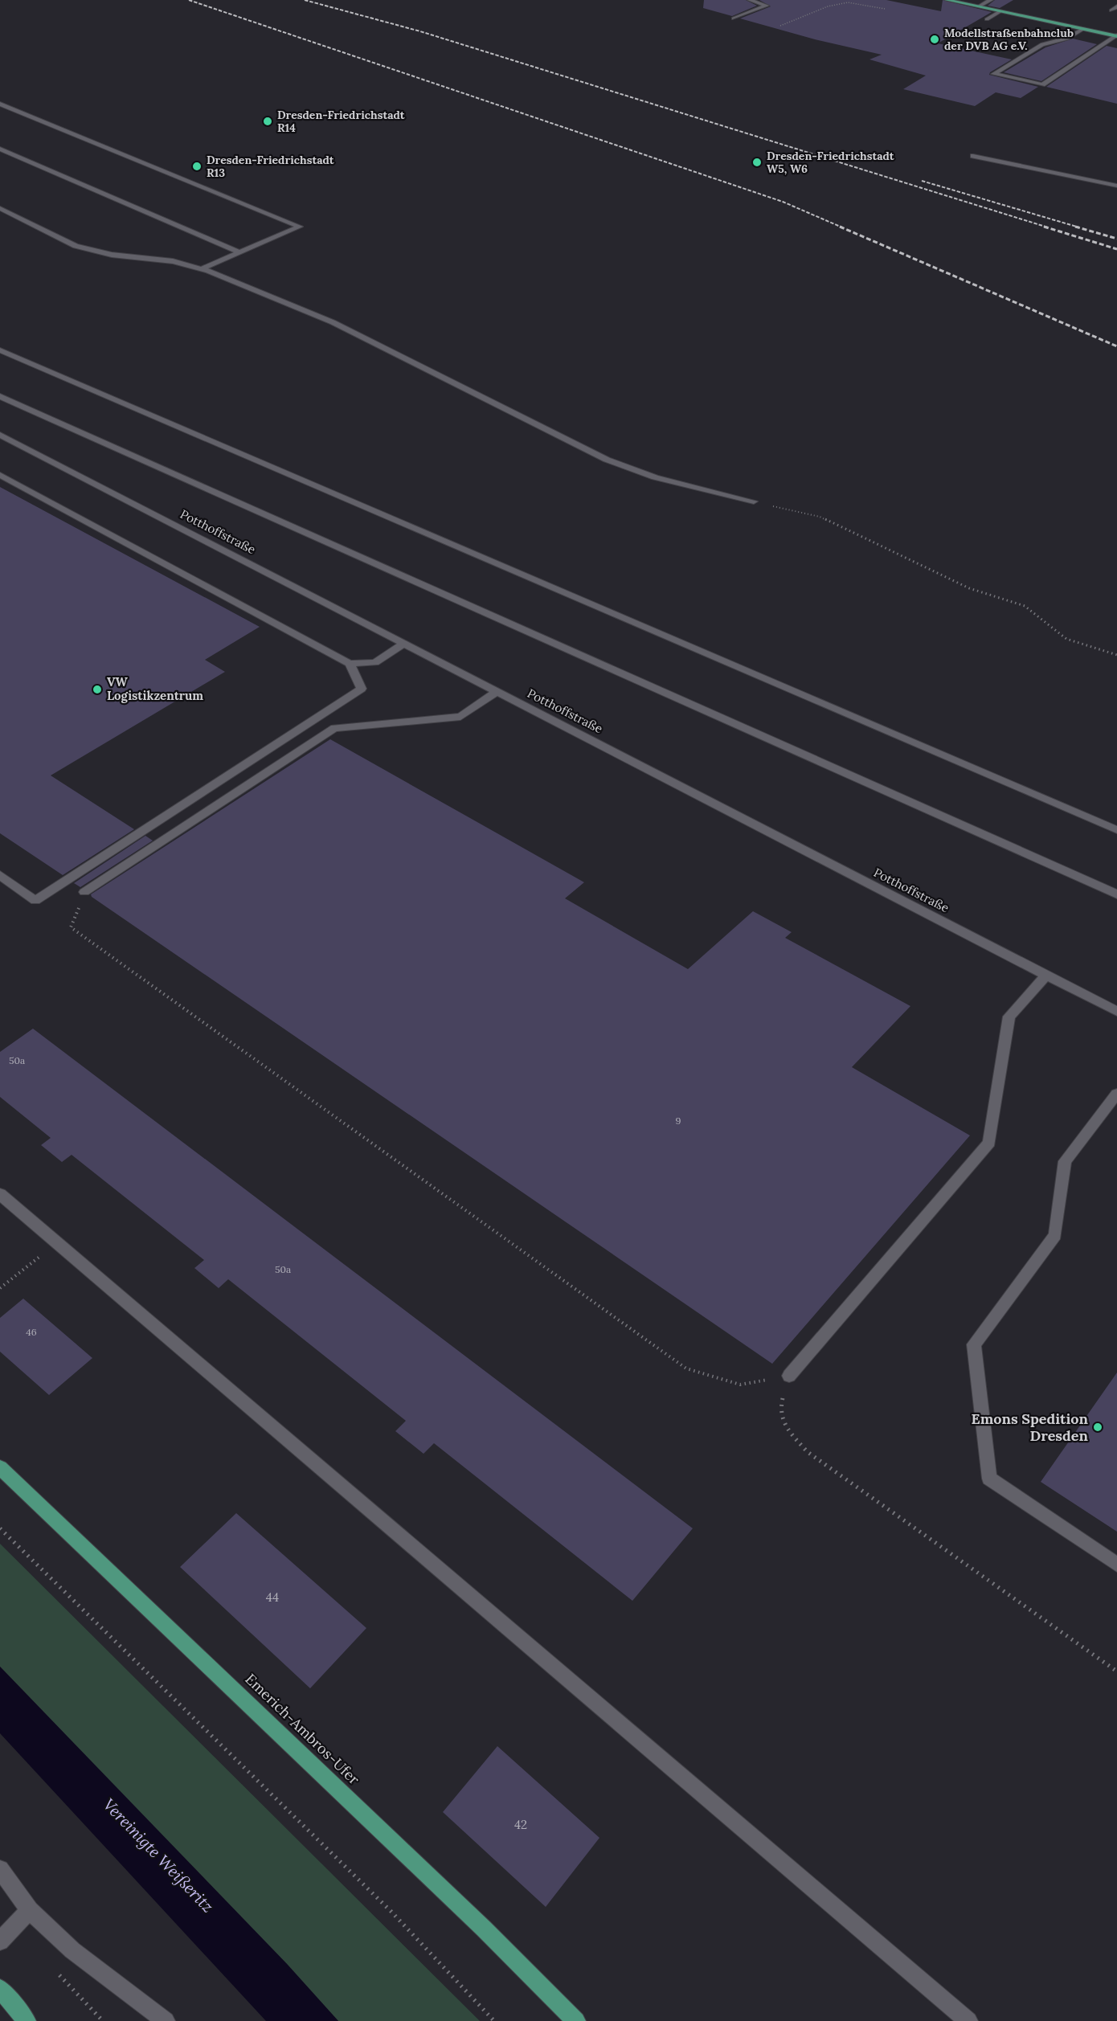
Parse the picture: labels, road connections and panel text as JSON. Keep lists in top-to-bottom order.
{
  "streets": {
    "main road": ["Emerich-Ambros-Ufer"],
    "street": ["Potthoffstraße"]
  },
  "water": ["Vereinigte Weißeritz"],
  "places": [
    "Modellstraßenbahnclub der DVB AG e.V.",
    "Dresden-Friedrichstadt R14",
    "Dresden-Friedrichstadt W5, W6",
    "Dresden-Friedrichstadt R13",
    "VW Logistikzentrum",
    "Emons Spedition Dresden"
  ],
  "house_numbers": [
    "50a",
    "9",
    "50a",
    "46",
    "44",
    "42"
  ]
}
